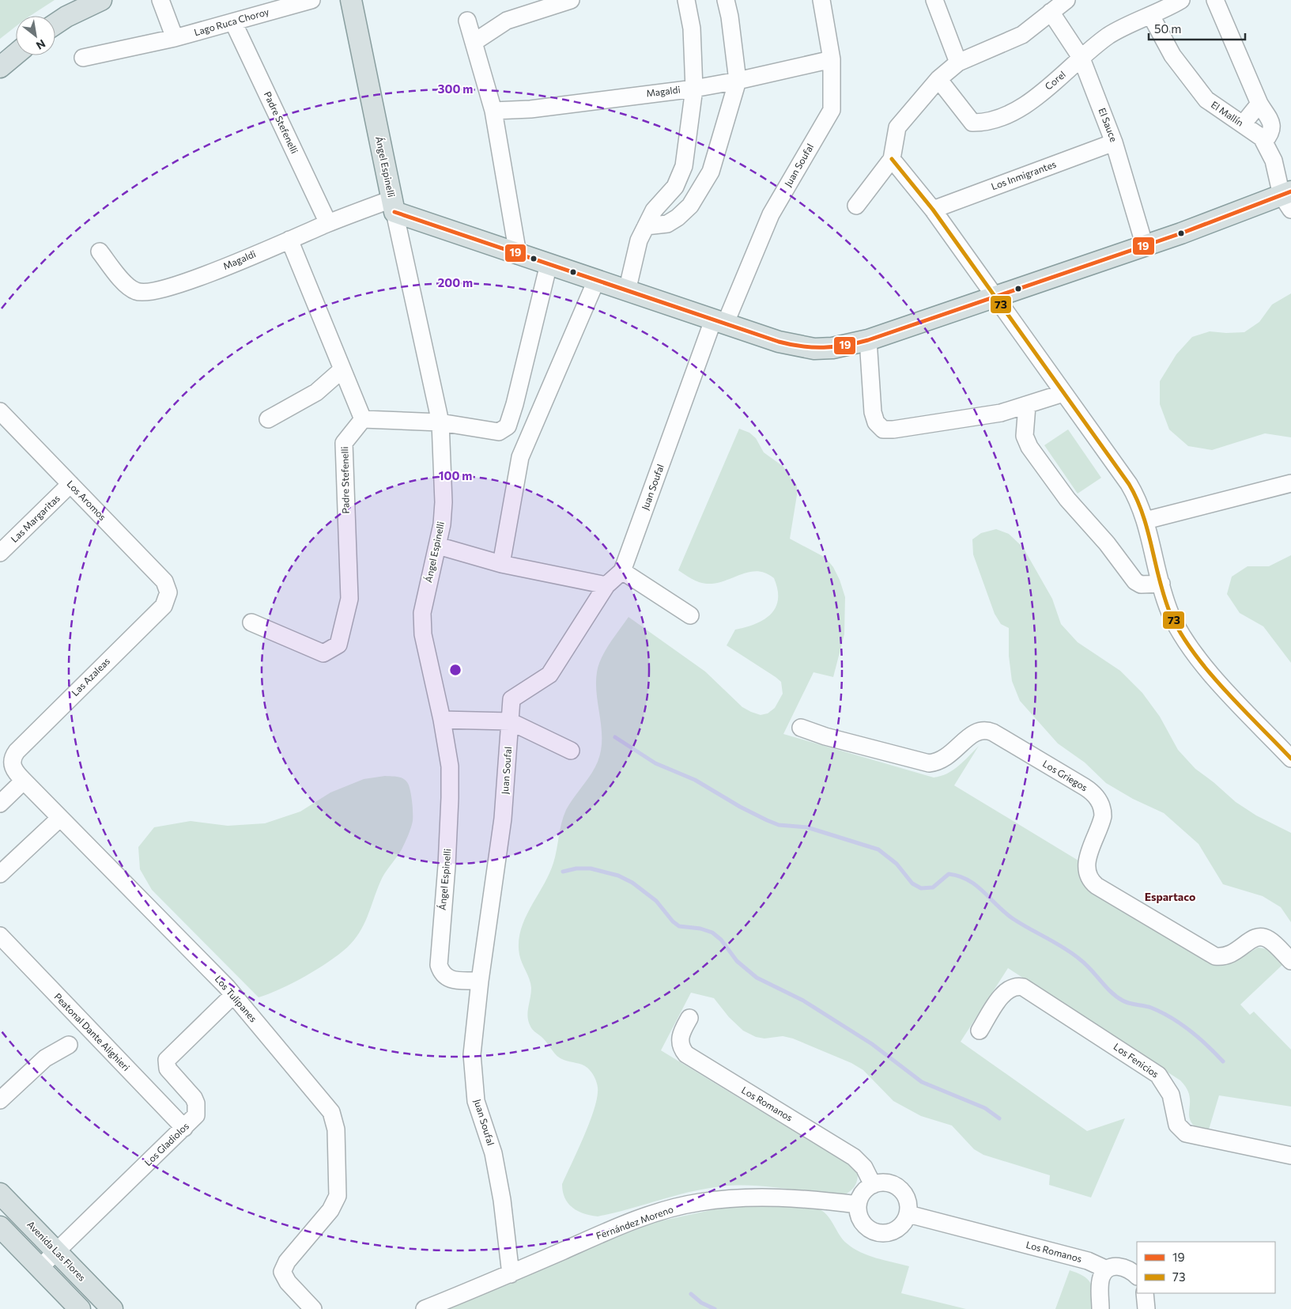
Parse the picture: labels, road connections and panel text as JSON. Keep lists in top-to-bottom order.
{
  "streets": {
    "main road": ["Ángel Espinelli", "Avenida Las Flores"],
    "street": [
      "Lago Ruca Choroy",
      "Corel",
      "Magaldi",
      "El Mallín",
      "Padre Stefenelli",
      "El Sauce",
      "Juan Soufal",
      "Los Inmigrantes",
      "Los Aromos",
      "Las Margaritas",
      "Las Azaleas",
      "Los Griegos",
      "Los Tulipanes",
      "Peatonal Dante Alighieri",
      "Los Fenicios",
      "Los Romanos",
      "Los Gladiolos",
      "Fernández Moreno"
    ]
  },
  "crossings": [
    ["Lago Ruca Choroy", "Padre Stefenelli"],
    ["Corel", "El Mallín"],
    ["Corel", "El Sauce"],
    ["Magaldi", "Padre Stefenelli"],
    ["Magaldi", "Juan Soufal"],
    ["Magaldi", "Ángel Espinelli"],
    ["El Sauce", "Los Inmigrantes"],
    ["Juan Soufal", "Ángel Espinelli"],
    ["Juan Soufal", "Fernández Moreno"],
    ["Los Aromos", "Las Margaritas"],
    ["Los Aromos", "Las Azaleas"],
    ["Las Azaleas", "Los Tulipanes"],
    ["Los Tulipanes", "Los Gladiolos"],
    ["Peatonal Dante Alighieri", "Los Gladiolos"],
    ["Los Romanos", "Fernández Moreno"],
    ["Los Gladiolos", "Avenida Las Flores"]
  ],
  "districts": ["Espartaco"],
  "lines": ["transit line 73", "transit line 19"],
  "legend": ["19", "73"],
  "scale_bar": "50 m",
  "north": "bottom right",
  "rings": ["300 m", "200 m", "100 m"]
}
